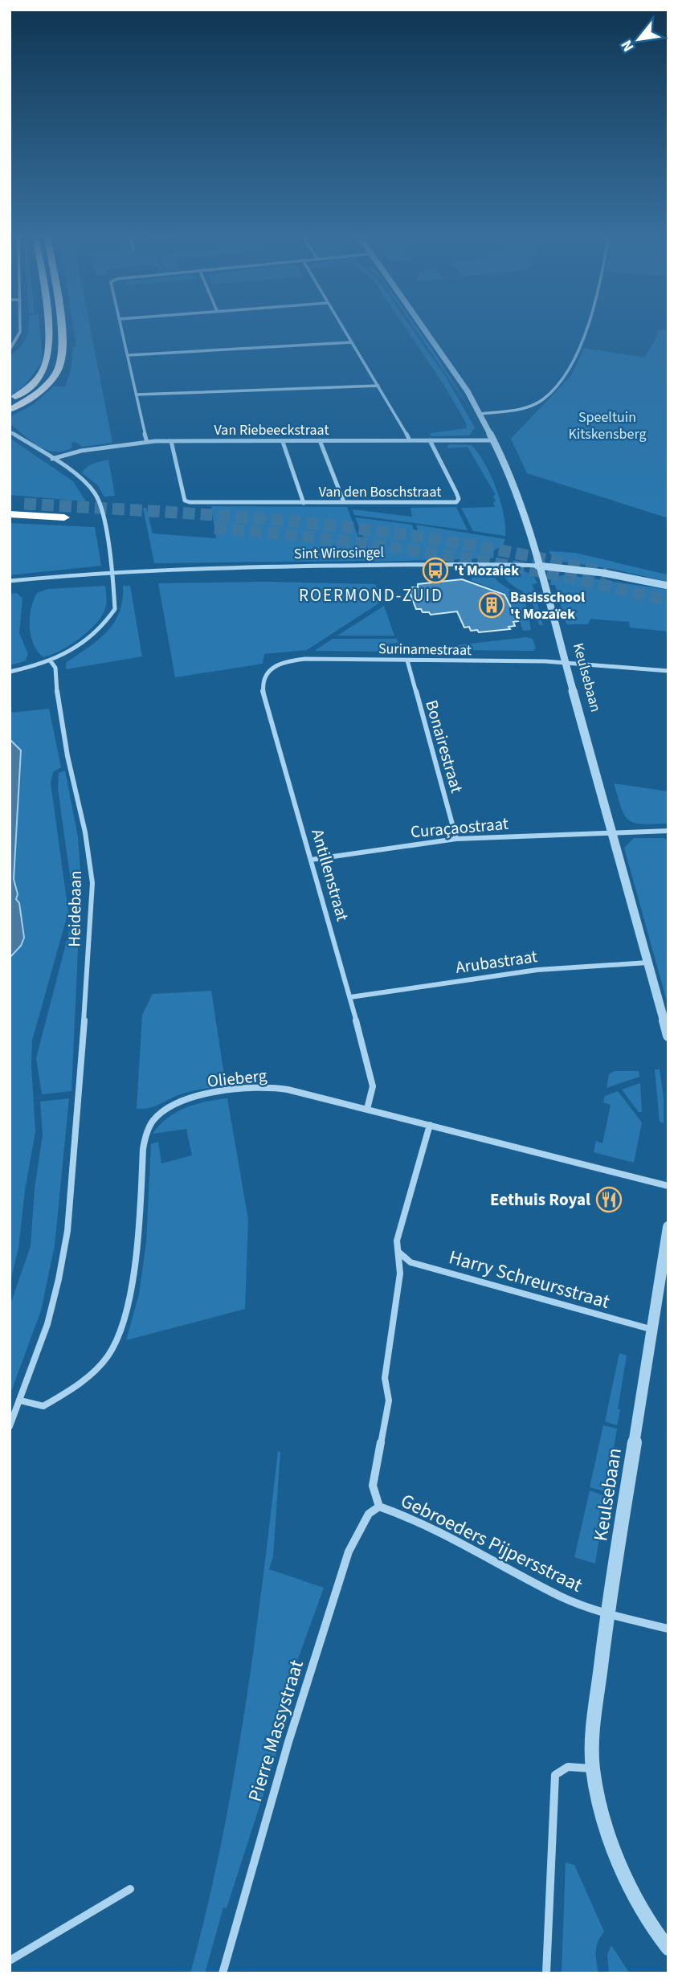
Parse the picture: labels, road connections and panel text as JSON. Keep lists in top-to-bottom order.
{
  "streets": {
    "street": [
      "Van Riebeeckstraat",
      "Van den Boschstraat",
      "Sint Wirosingel",
      "Surinamestraat",
      "Keulsebaan",
      "Bonairestraat",
      "Curaçaostraat",
      "Antillenstraat",
      "Heidebaan",
      "Arubastraat",
      "Olieberg",
      "Harry Schreursstraat",
      "Gebroeders Pijpersstraat",
      "Pierre Massystraat"
    ]
  },
  "crossings": [
    ["Van Riebeeckstraat", "Van den Boschstraat"],
    ["Van Riebeeckstraat", "Keulsebaan"],
    ["Sint Wirosingel", "Keulsebaan"],
    ["Surinamestraat", "Keulsebaan"],
    ["Surinamestraat", "Bonairestraat"],
    ["Surinamestraat", "Antillenstraat"],
    ["Keulsebaan", "Curaçaostraat"],
    ["Keulsebaan", "Arubastraat"],
    ["Keulsebaan", "Harry Schreursstraat"],
    ["Keulsebaan", "Gebroeders Pijpersstraat"],
    ["Bonairestraat", "Curaçaostraat"],
    ["Curaçaostraat", "Antillenstraat"],
    ["Antillenstraat", "Arubastraat"],
    ["Antillenstraat", "Olieberg"],
    ["Heidebaan", "Olieberg"],
    ["Olieberg", "Gebroeders Pijpersstraat"],
    ["Harry Schreursstraat", "Gebroeders Pijpersstraat"],
    ["Gebroeders Pijpersstraat", "Pierre Massystraat"]
  ],
  "districts": ["ROERMOND-ZUID"],
  "parks": ["Speeltuin Kitskensberg"],
  "places": {
    "bus stop": ["'t Mozaiek"],
    "building": ["Basisschool 't Mozaïek"],
    "restaurant": ["Eethuis Royal"]
  },
  "north": "bottom left"
}
